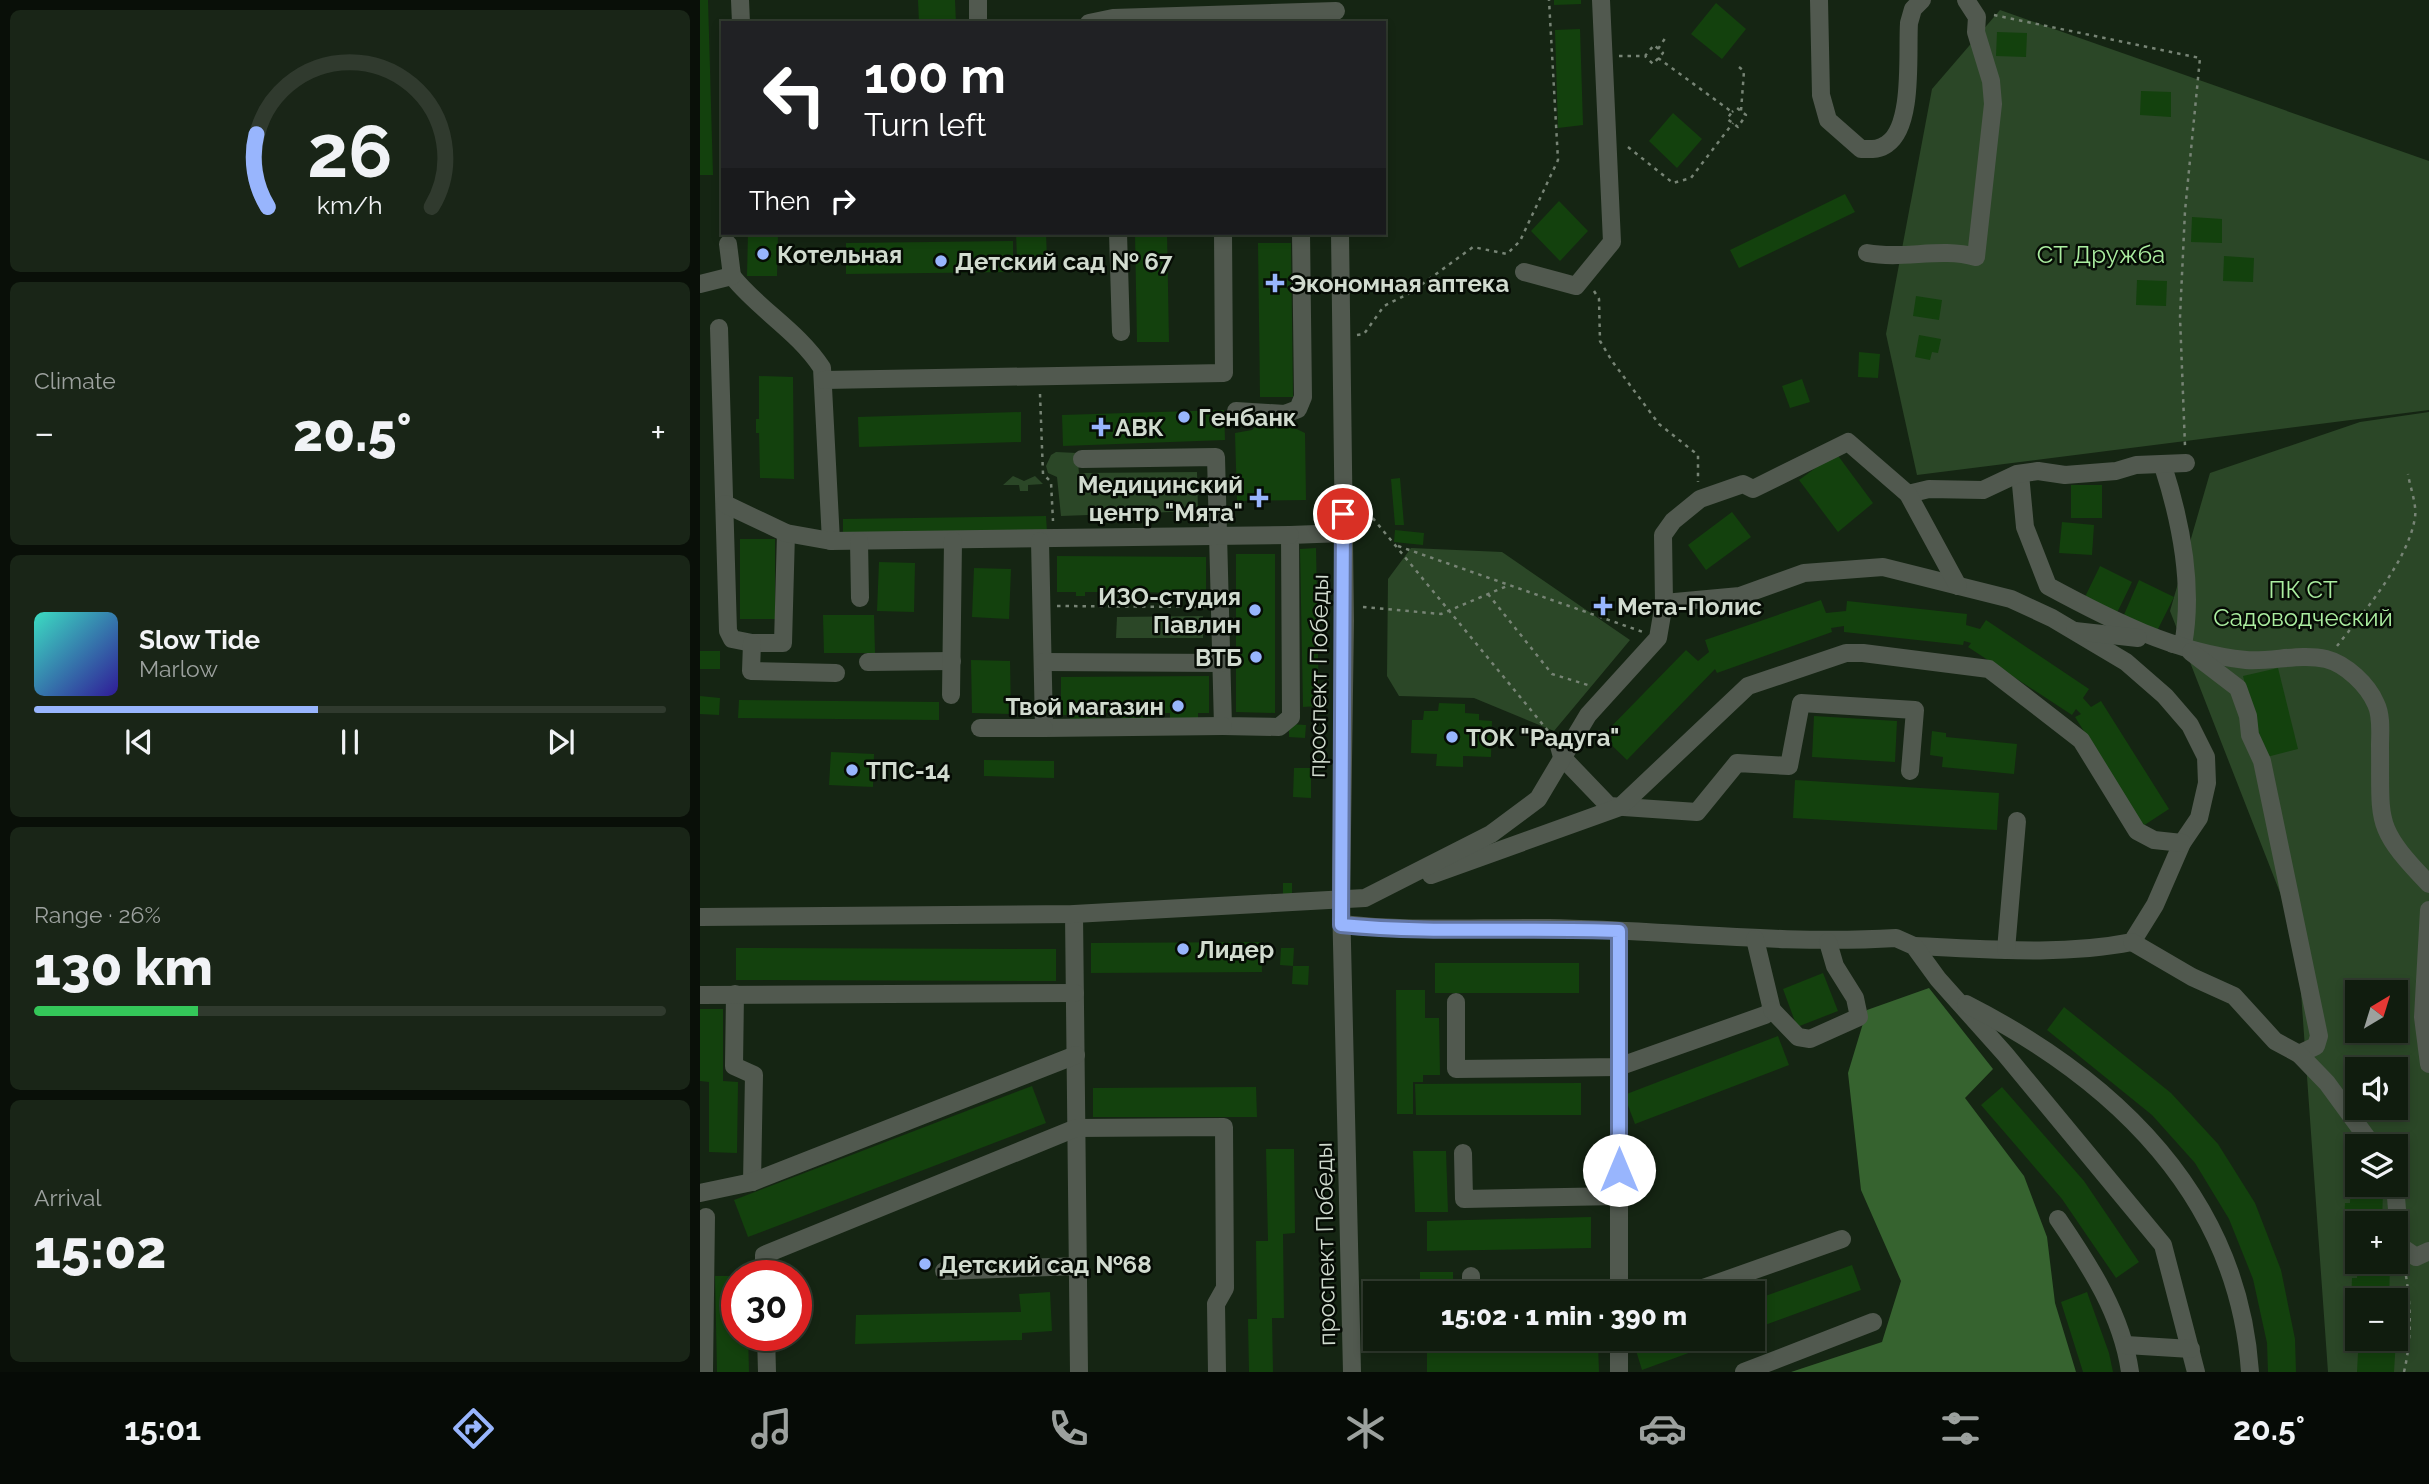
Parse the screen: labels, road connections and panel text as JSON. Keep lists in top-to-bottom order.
{
  "streets": {
    "street": ["проспект Победы"]
  },
  "parks": ["СТ Дружба", "ПК СТ Садоводческий"],
  "places": {
    "other": [
      "Котельная",
      "Детский сад № 67",
      "Генбанк",
      "ИЗО-студия Павлин",
      "ВТБ",
      "Твой магазин",
      "ТОК \"Радуга\"",
      "ТПС-14",
      "Лидер",
      "Детский сад №68"
    ],
    "health": [
      "Экономная аптека",
      "АВК",
      "Медицинский центр \"Мята\"",
      "Мета-Полис"
    ]
  },
  "north": "top right",
  "page": {
    "turn": ["100 m", "Turn left"],
    "then": "Then",
    "tile": [
      "Climate",
      ["Range · 26%", "130 km"],
      ["Arrival", "15:02"]
    ],
    "heat": ["−", "20.5°", "+"],
    "song": ["Slow Tide", "Marlow"],
    "map_buttons": ["+", "−"],
    "limit": "30",
    "trip": "15:02 · 1 min · 390 m",
    "tabs": ["15:01", "20.5°"],
    "gauge": ["26", "km/h"]
  }
}
